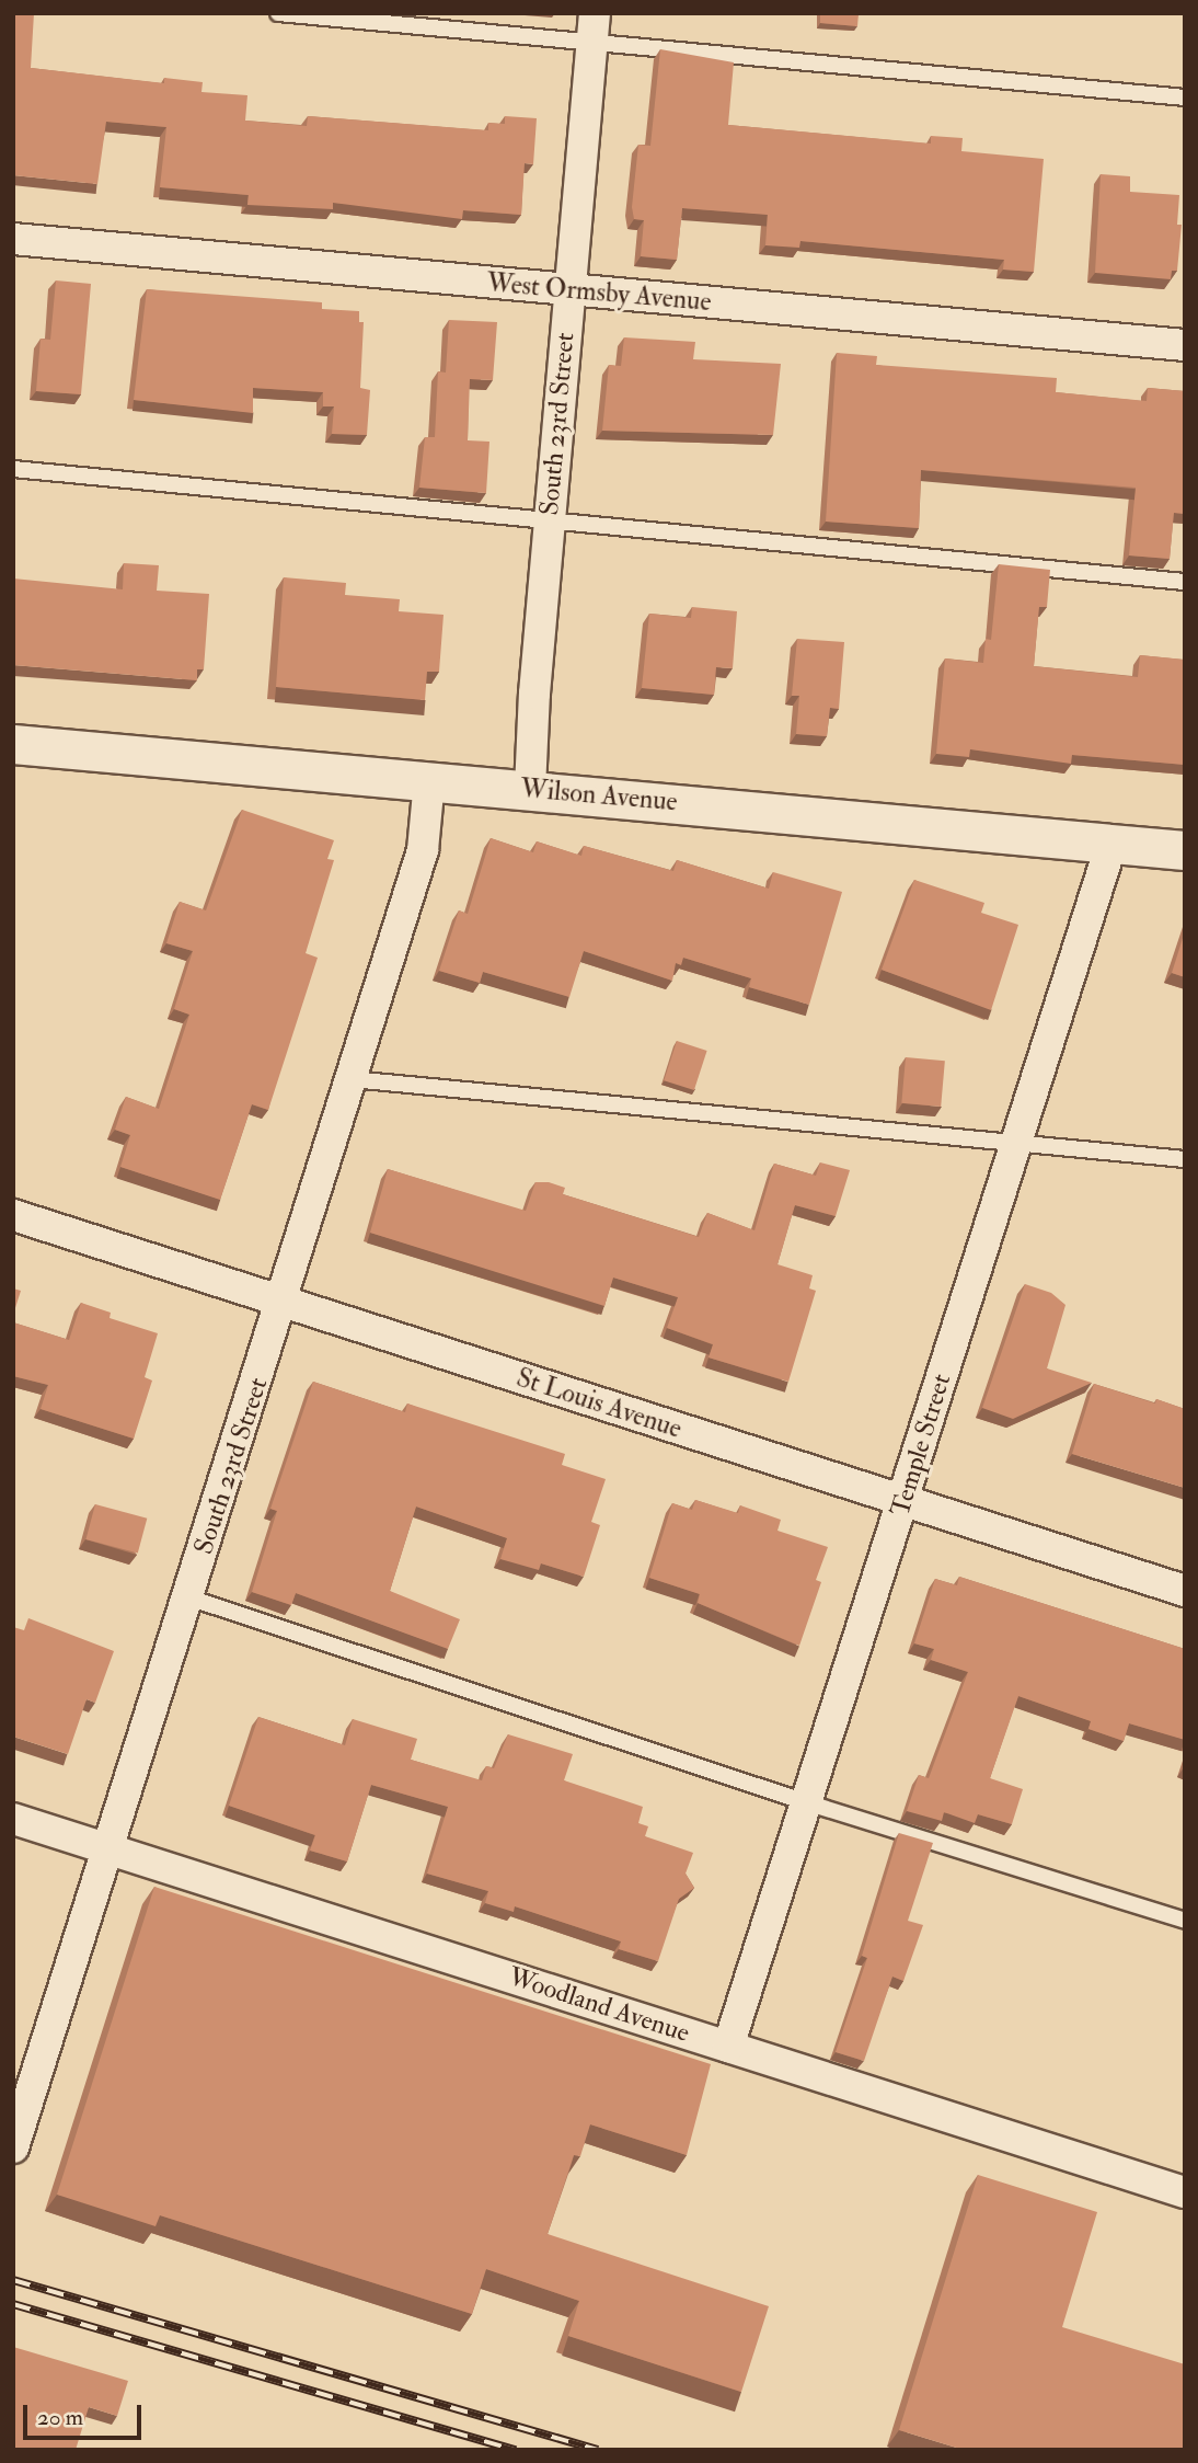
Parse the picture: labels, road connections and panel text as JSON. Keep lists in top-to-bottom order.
{
  "streets": {
    "street": [
      "West Ormsby Avenue",
      "South 23rd Street",
      "Wilson Avenue",
      "St Louis Avenue",
      "Temple Street",
      "Woodland Avenue"
    ]
  },
  "crossings": [
    ["West Ormsby Avenue", "South 23rd Street"],
    ["South 23rd Street", "Wilson Avenue"],
    ["South 23rd Street", "St Louis Avenue"],
    ["South 23rd Street", "Woodland Avenue"],
    ["Wilson Avenue", "Temple Street"],
    ["St Louis Avenue", "Temple Street"],
    ["Temple Street", "Woodland Avenue"]
  ],
  "scale_bar": "20 m"
}
